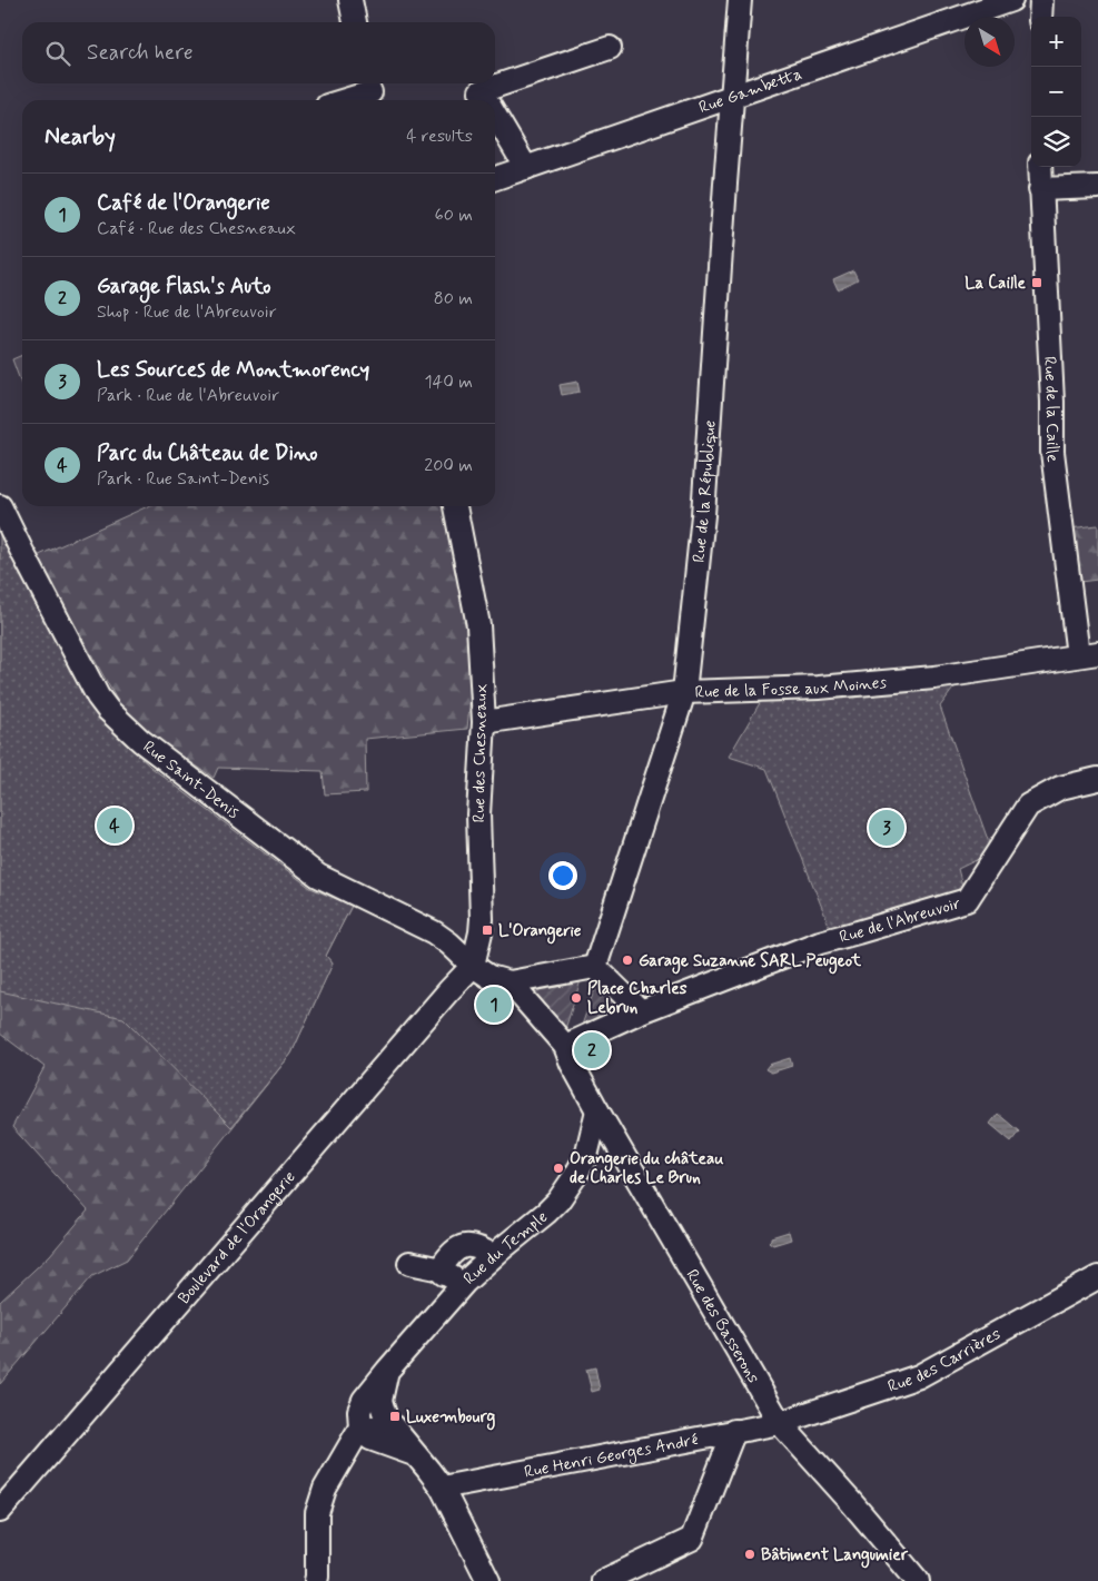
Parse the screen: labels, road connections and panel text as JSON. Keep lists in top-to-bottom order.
{
  "streets": {
    "street": [
      "Rue Gambetta",
      "Rue de la Caille",
      "Rue de la République",
      "Rue de la Fosse aux Moines",
      "Rue des Chesneaux",
      "Rue Saint-Denis",
      "Rue de l'Abreuvoir",
      "Boulevard de l'Orangerie",
      "Rue du Temple",
      "Rue des Basserons",
      "Rue des Carrières",
      "Rue Henri Georges André"
    ]
  },
  "crossings": [
    ["Rue Gambetta", "Rue de la République"],
    ["Rue de la Caille", "Rue de la Fosse aux Moines"],
    ["Rue de la République", "Rue de la Fosse aux Moines"],
    ["Rue de la Fosse aux Moines", "Rue des Chesneaux"],
    ["Rue des Chesneaux", "Rue Saint-Denis"],
    ["Rue des Chesneaux", "Boulevard de l'Orangerie"],
    ["Rue Saint-Denis", "Boulevard de l'Orangerie"],
    ["Rue de l'Abreuvoir", "Rue des Basserons"],
    ["Rue du Temple", "Rue des Basserons"],
    ["Rue du Temple", "Rue Henri Georges André"],
    ["Rue des Basserons", "Rue des Carrières"],
    ["Rue des Basserons", "Rue Henri Georges André"],
    ["Rue des Carrières", "Rue Henri Georges André"]
  ],
  "places": {
    "transit": ["La Caille", "L'Orangerie", "Luxembourg"],
    "other": [
      "Garage Suzanne SARL Peugeot",
      "Place Charles Lebrun",
      "Orangerie du château de Charles Le Brun",
      "Bâtiment Langumier"
    ]
  },
  "north": "bottom right",
  "page": {
    "map_buttons": ["+", "−"],
    "search": "Search here",
    "heading": ["Nearby", "4 results"],
    "list": [
      {
        "mark": "1",
        "name": "Café de l'Orangerie",
        "note": "Café · Rue des Chesneaux",
        "value": "60 m"
      },
      {
        "mark": "2",
        "name": "Garage Flash's Auto",
        "note": "Shop · Rue de l'Abreuvoir",
        "value": "80 m"
      },
      {
        "mark": "3",
        "name": "Les Sources de Montmorency",
        "note": "Park · Rue de l'Abreuvoir",
        "value": "140 m"
      },
      {
        "mark": "4",
        "name": "Parc du Château de Dino",
        "note": "Park · Rue Saint-Denis",
        "value": "200 m"
      }
    ],
    "pins": [
      "4",
      "3",
      "1",
      "2"
    ]
  }
}
